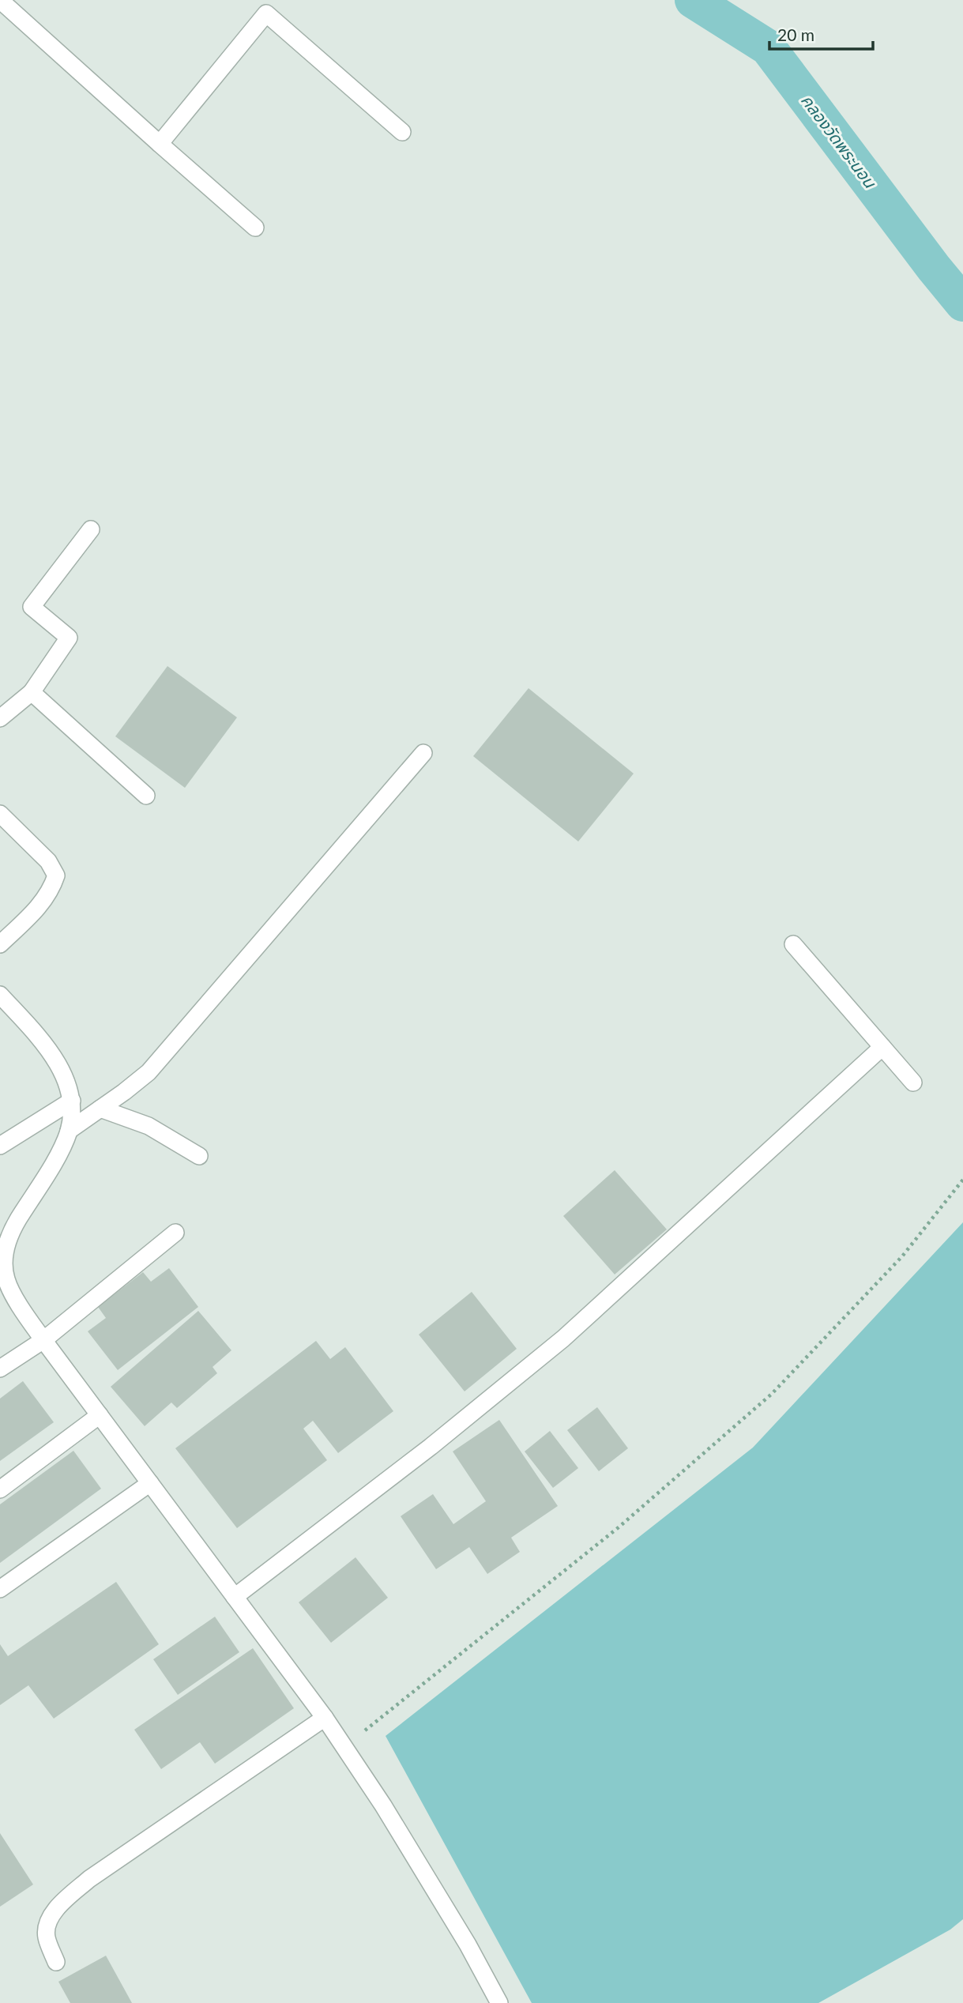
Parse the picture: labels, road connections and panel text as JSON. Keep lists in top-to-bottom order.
{
  "water": ["คลองวัดพระนอน"],
  "scale_bar": "20 m"
}
